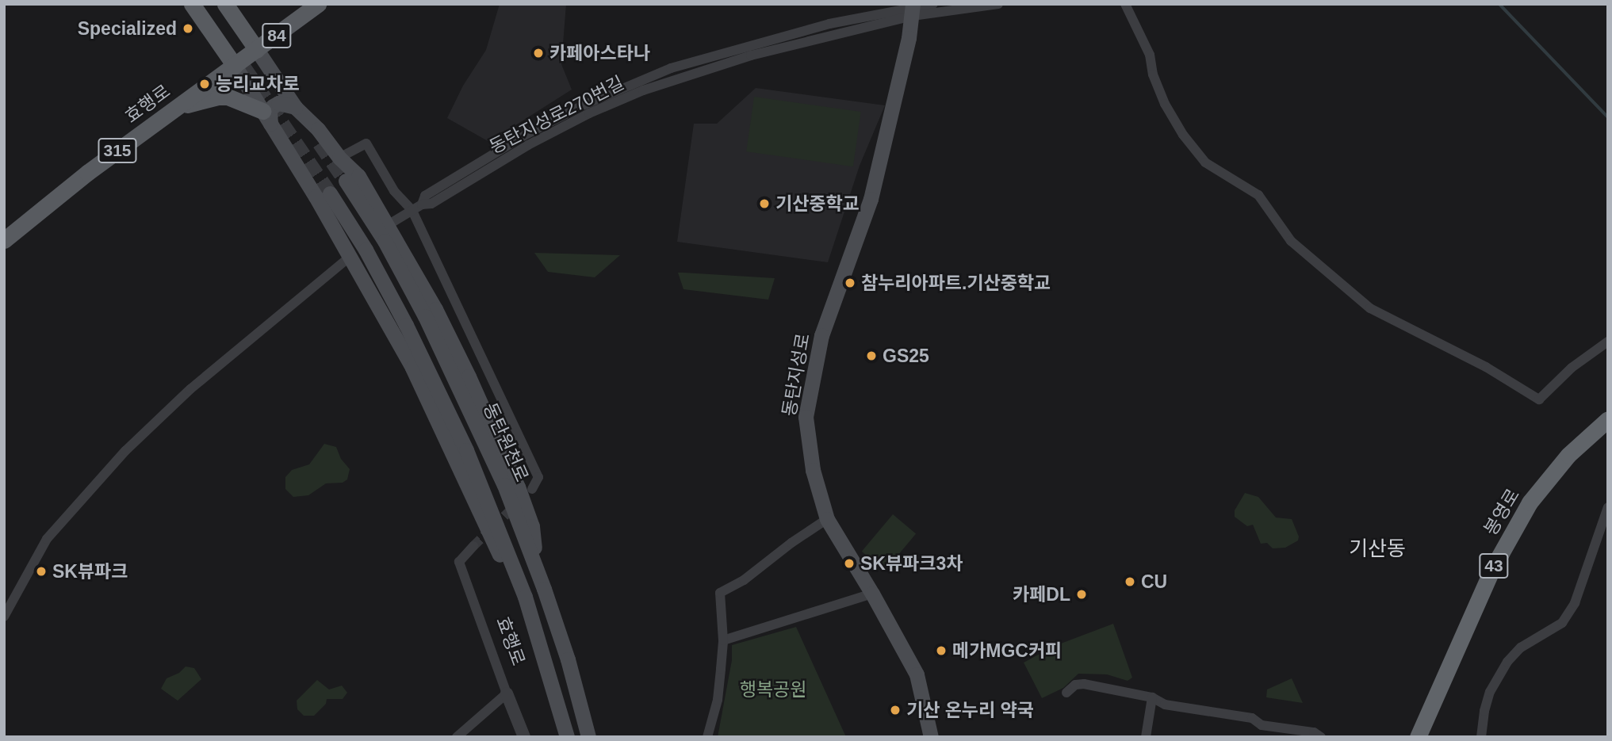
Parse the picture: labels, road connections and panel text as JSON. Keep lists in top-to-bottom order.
{
  "streets": {
    "highway": ["봉영로", "43"],
    "main road": [
      "84",
      "효행로",
      "315",
      "동탄지성로",
      "동탄원천로"
    ]
  },
  "crossings": [
    ["84", "효행로"]
  ],
  "districts": ["기산동"],
  "parks": ["행복공원"],
  "places": [
    "Specialized",
    "카페아스타나",
    "능리교차로",
    "기산중학교",
    "참누리아파트.기산중학교",
    "GS25",
    "SK뷰파크3차",
    "SK뷰파크",
    "CU",
    "카페DL",
    "메가MGC커피",
    "기산 온누리 약국"
  ]
}
